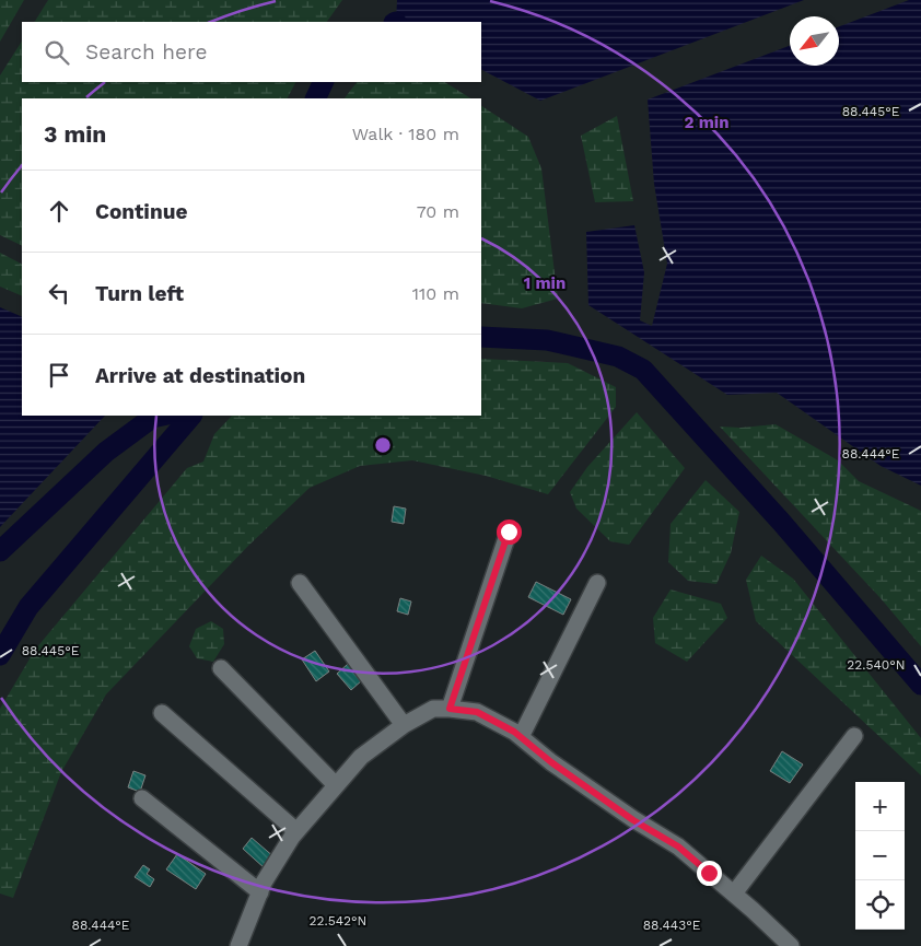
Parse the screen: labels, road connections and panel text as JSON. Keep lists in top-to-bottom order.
{
  "north": "bottom left",
  "page": {
    "search": "Search here",
    "heading": ["3 min", "Walk · 180 m"],
    "list": [
      ["Continue", "70 m"],
      ["Turn left", "110 m"],
      "Arrive at destination"
    ],
    "map_buttons": ["+", "−"]
  },
  "coordinates": [
    "88.445°E",
    "88.444°E",
    "22.540°N",
    "22.542°N",
    "88.443°E"
  ],
  "rings": ["2 min", "1 min"]
}
